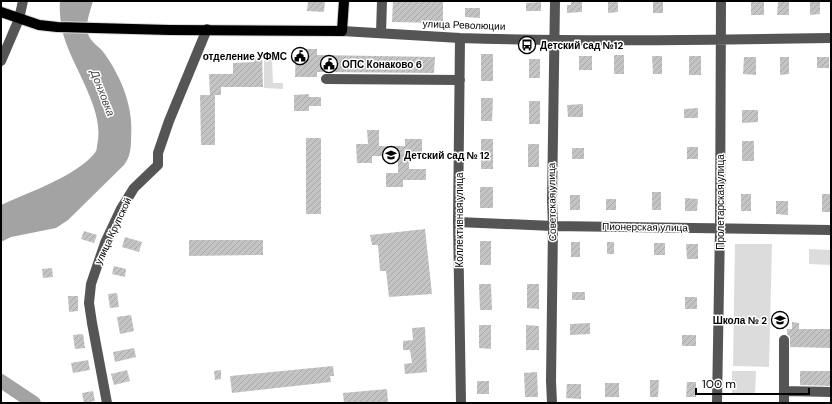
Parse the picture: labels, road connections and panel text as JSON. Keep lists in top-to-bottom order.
{
  "streets": {
    "main road": ["улица Революции"],
    "street": [
      "Советская улица",
      "Пролетарская улица",
      "Коллективная улица",
      "Пионерская улица",
      "улица Крупской"
    ]
  },
  "crossings": [
    ["улица Революции", "Советская улица"],
    ["улица Революции", "Пролетарская улица"],
    ["улица Революции", "Коллективная улица"],
    ["улица Революции", "улица Крупской"],
    ["Советская улица", "Пионерская улица"],
    ["Пролетарская улица", "Пионерская улица"],
    ["Коллективная улица", "Пионерская улица"]
  ],
  "water": ["Донховка"],
  "places": {
    "bus stop": ["Детский сад №12"],
    "public building": ["отделение УФМС", "ОПС Конаково 6"],
    "school or university": ["Детский сад № 12", "Школа № 2"]
  },
  "scale_bar": "100 m"
}
